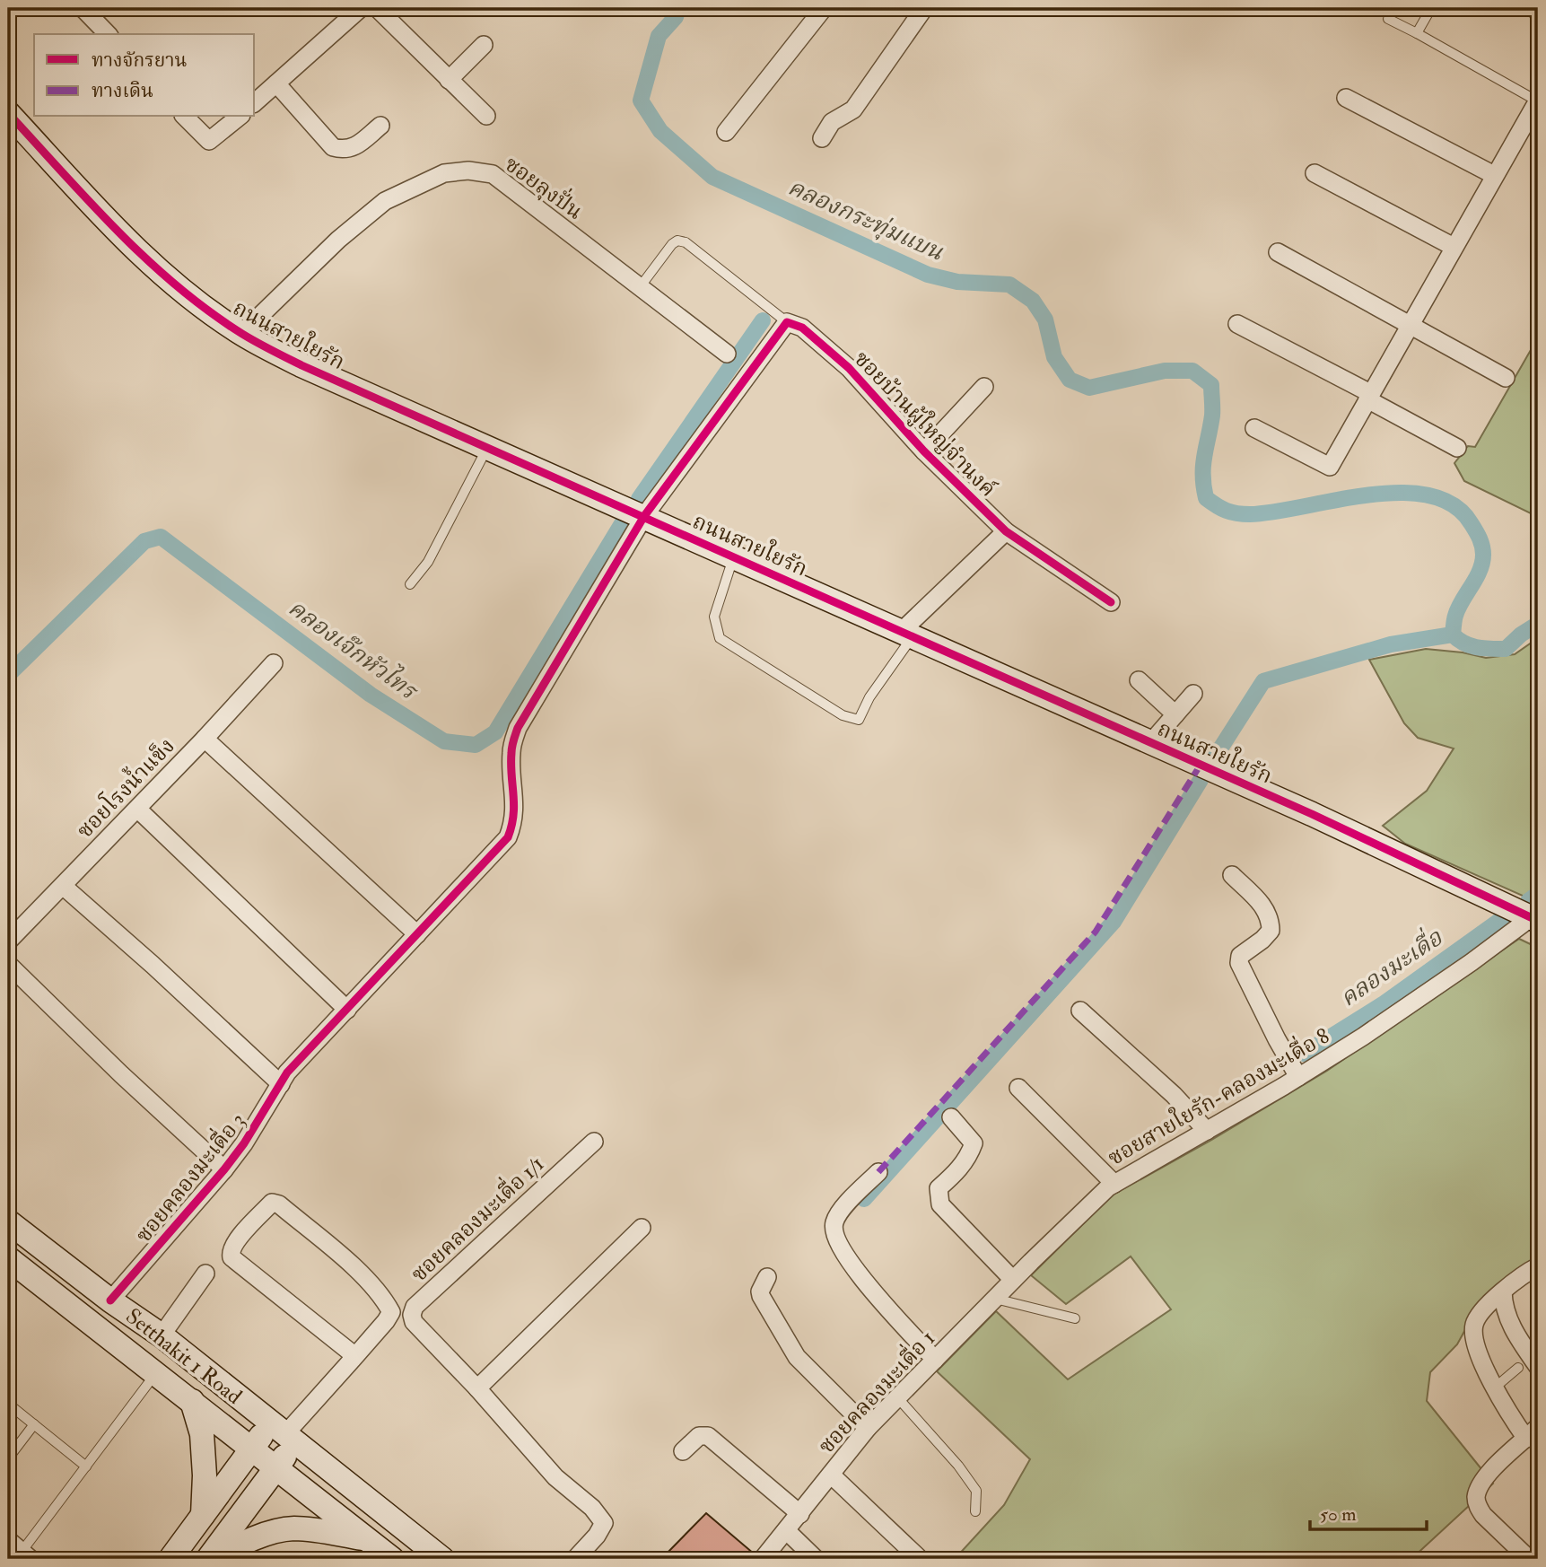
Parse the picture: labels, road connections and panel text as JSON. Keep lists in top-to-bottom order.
{
  "streets": {
    "street": [
      "ซอยลุงปั่น",
      "ถนนสายใยรัก",
      "ซอยบ้านผู้ใหญ่จำนงค์",
      "ซอยโรงน้ำแข็ง",
      "ซอยสายใยรัก-คลองมะเดื่อ 8",
      "ซอยคลองมะเดื่อ 3",
      "ซอยคลองมะเดื่อ 1/1",
      "Setthakit 1 Road",
      "ซอยคลองมะเดื่อ 1"
    ]
  },
  "crossings": [
    ["ซอยลุงปั่น", "ถนนสายใยรัก"],
    ["ถนนสายใยรัก", "ซอยสายใยรัก-คลองมะเดื่อ 8"],
    ["ถนนสายใยรัก", "ซอยคลองมะเดื่อ 3"],
    ["ซอยสายใยรัก-คลองมะเดื่อ 8", "ซอยคลองมะเดื่อ 1"],
    ["ซอยคลองมะเดื่อ 3", "Setthakit 1 Road"]
  ],
  "water": ["คลองกระทุ่มแบน", "คลองเจ๊กหัวไทร", "คลองมะเดื่อ"],
  "legend": ["ทางจักรยาน", "ทางเดิน"],
  "scale_bar": "50 m"
}
